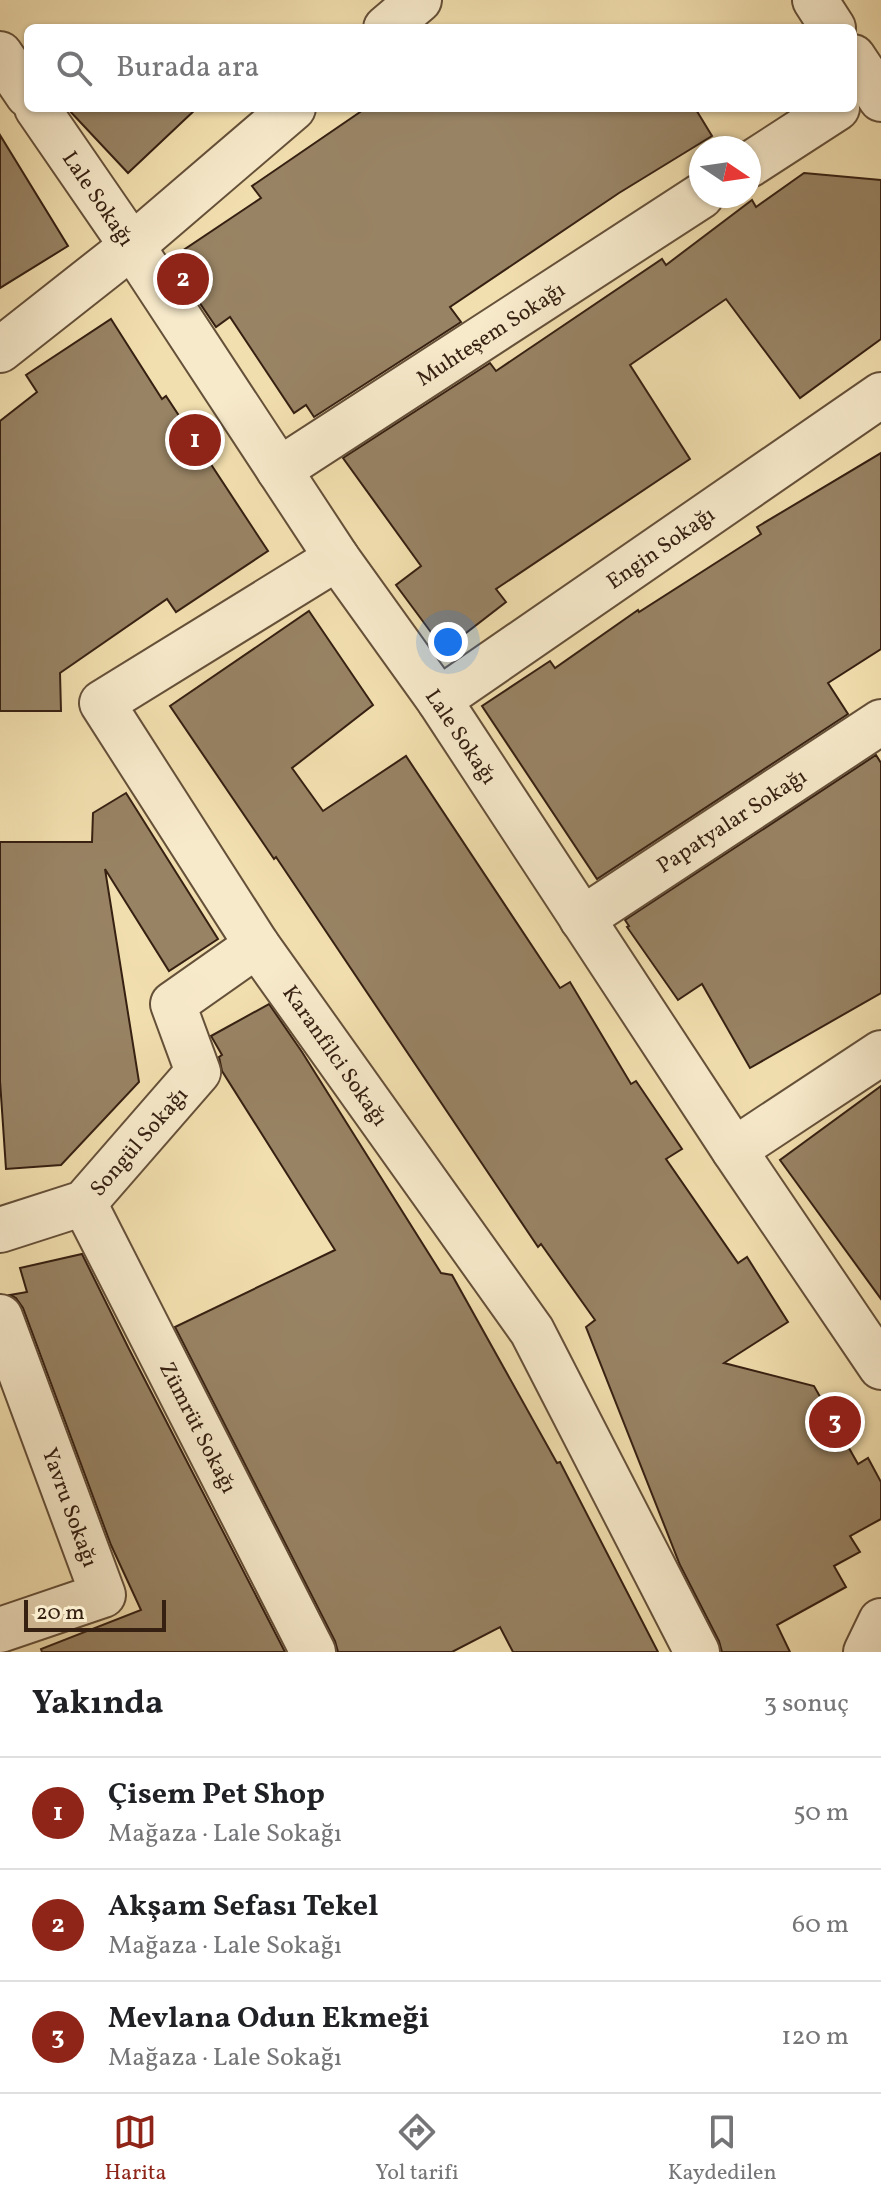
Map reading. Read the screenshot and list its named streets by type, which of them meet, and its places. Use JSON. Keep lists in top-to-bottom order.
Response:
{
  "streets": {
    "street": [
      "Lale Sokağı",
      "Muhteşem Sokağı",
      "Engin Sokağı",
      "Papatyalar Sokağı",
      "Karanfilci Sokağı",
      "Songül Sokağı",
      "Zümrüt Sokağı",
      "Yavru Sokağı"
    ]
  },
  "crossings": [
    ["Lale Sokağı", "Muhteşem Sokağı"],
    ["Lale Sokağı", "Engin Sokağı"],
    ["Lale Sokağı", "Papatyalar Sokağı"],
    ["Lale Sokağı", "Karanfilci Sokağı"],
    ["Karanfilci Sokağı", "Songül Sokağı"],
    ["Songül Sokağı", "Zümrüt Sokağı"]
  ],
  "scale_bar": "20 m",
  "north": "right",
  "page": {
    "search": "Burada ara",
    "pins": ["2", "1", "3"],
    "scale": "20 m",
    "heading": ["Yakında", "3 sonuç"],
    "list": [
      {
        "mark": "1",
        "name": "Çisem Pet Shop",
        "note": "Mağaza · Lale Sokağı",
        "value": "50 m"
      },
      {
        "mark": "2",
        "name": "Akşam Sefası Tekel",
        "note": "Mağaza · Lale Sokağı",
        "value": "60 m"
      },
      {
        "mark": "3",
        "name": "Mevlana Odun Ekmeği",
        "note": "Mağaza · Lale Sokağı",
        "value": "120 m"
      }
    ],
    "nav": ["Harita", "Yol tarifi", "Kaydedilen"]
  }
}
